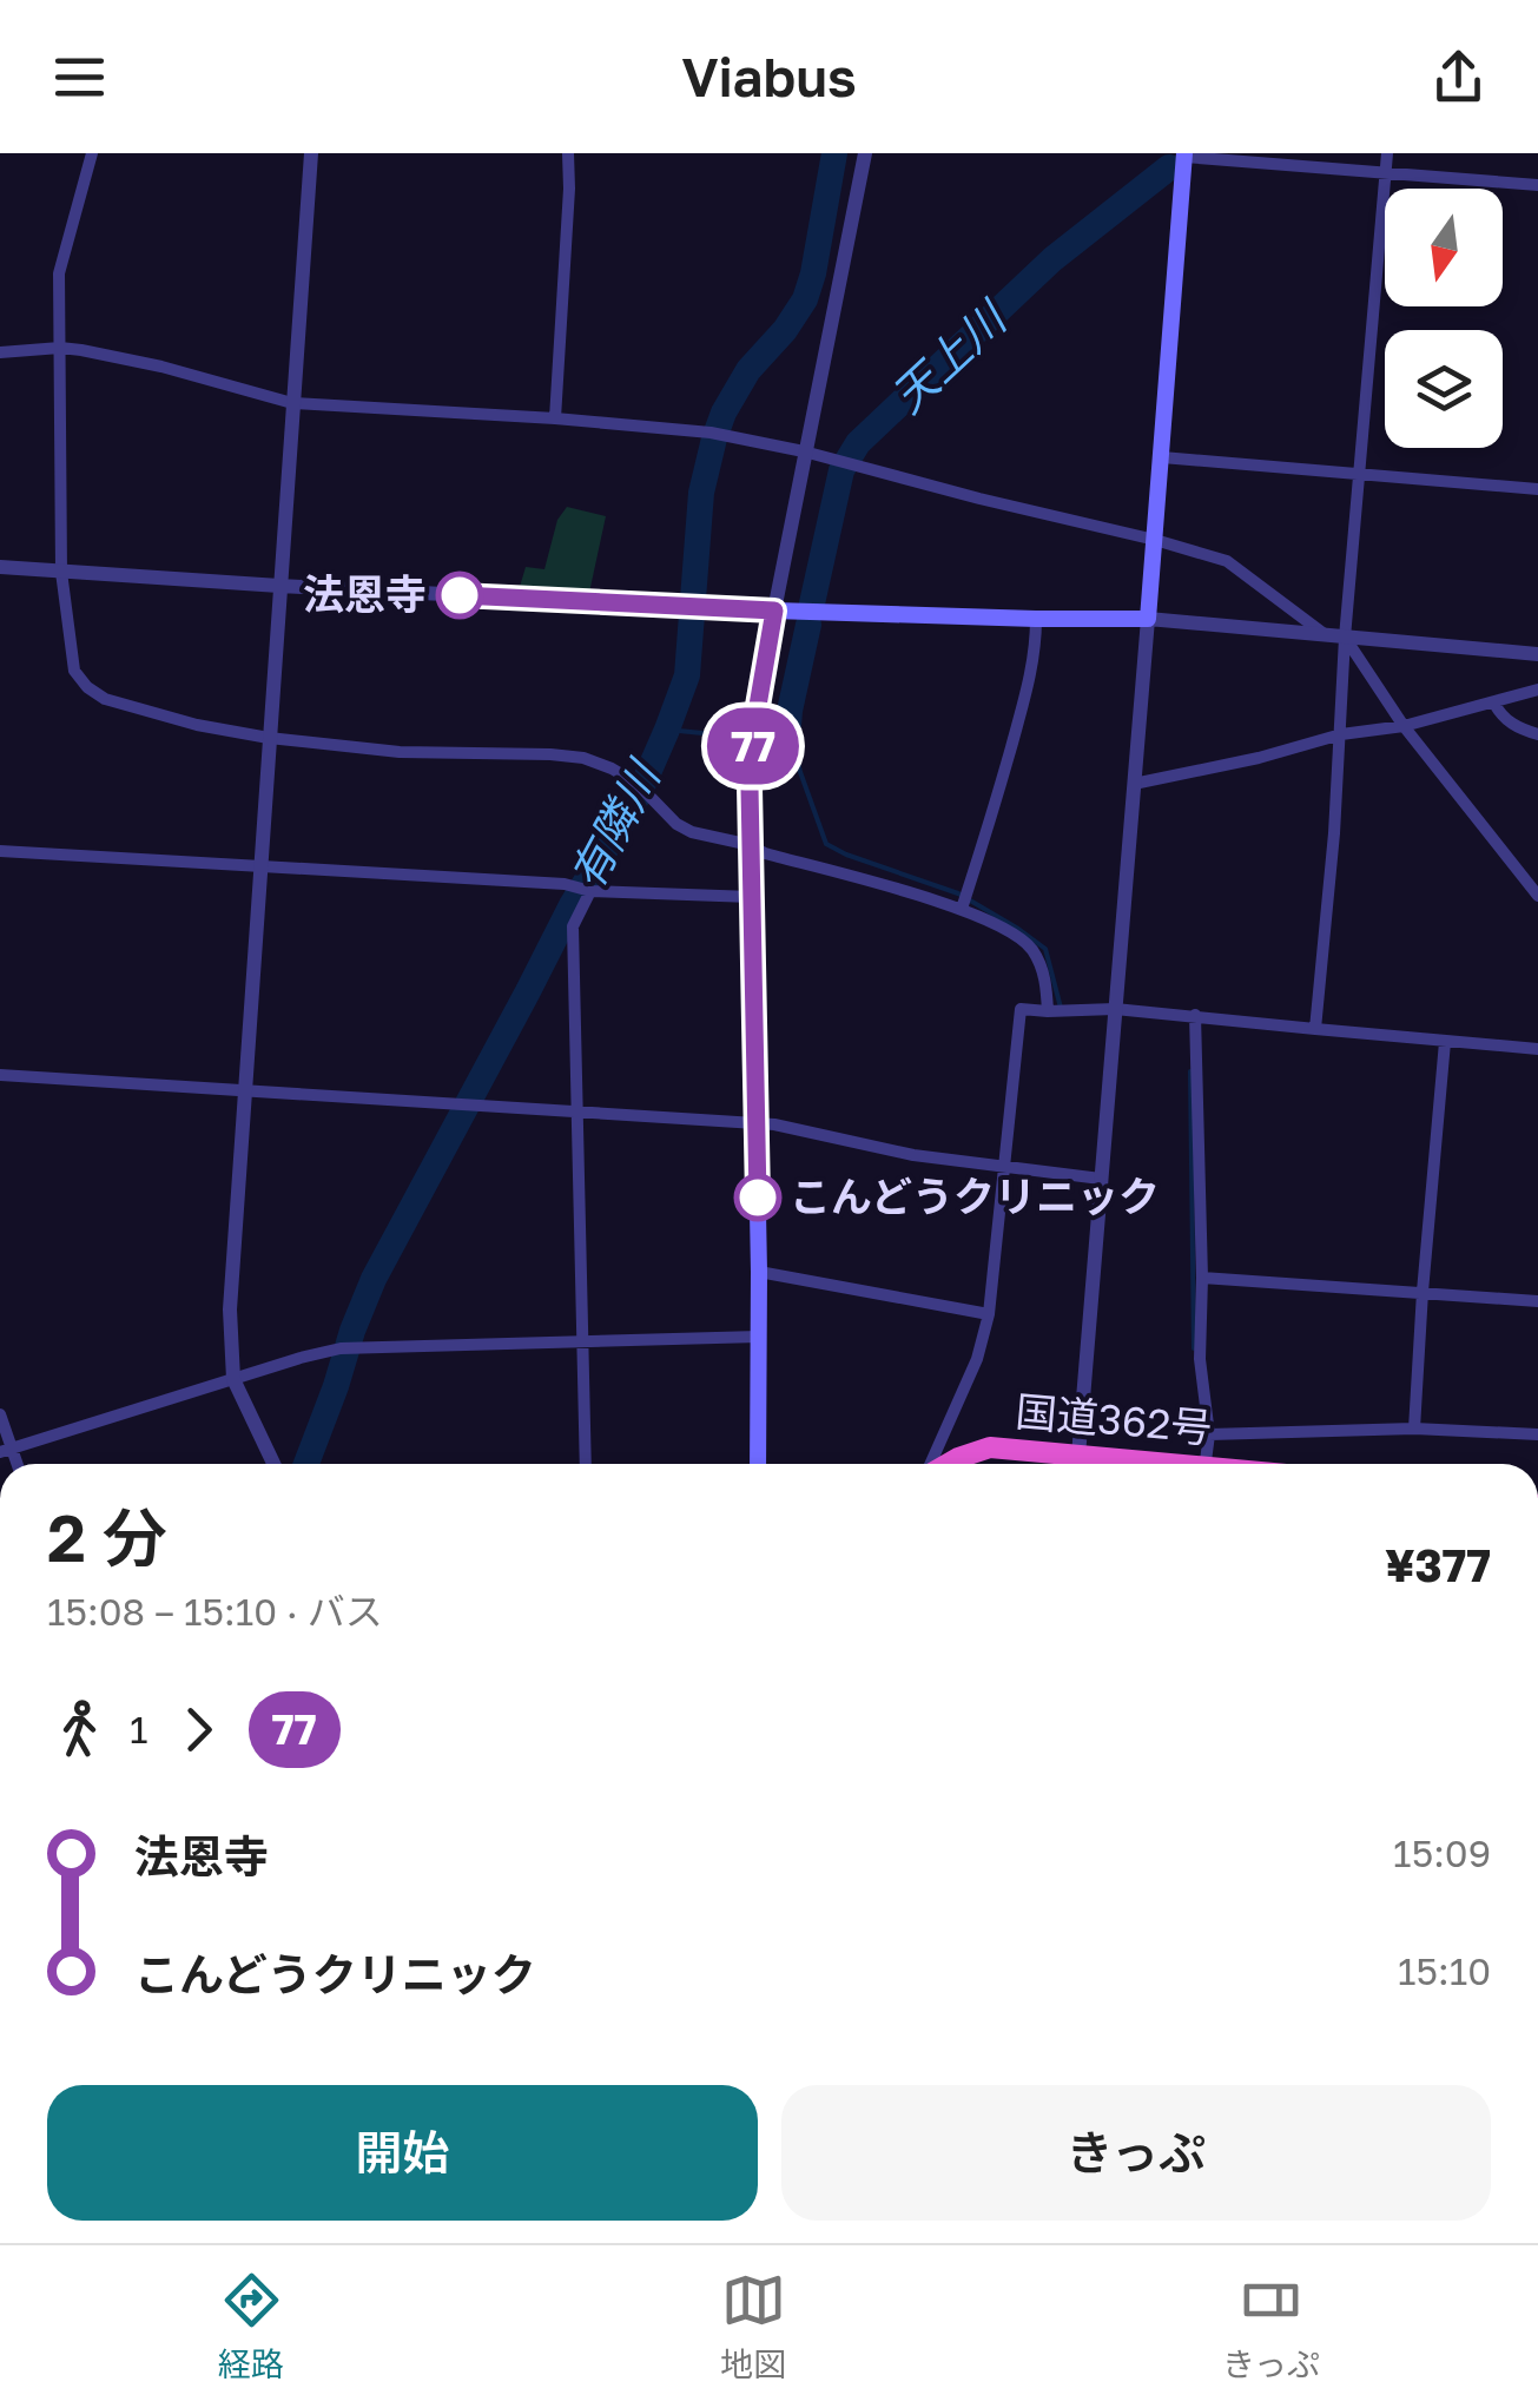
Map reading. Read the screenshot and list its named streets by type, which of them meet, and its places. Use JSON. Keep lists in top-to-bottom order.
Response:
{
  "streets": {
    "highway": ["国道362号"]
  },
  "water": ["天上川", "有隣川"],
  "places": ["法恩寺", "こんどうクリニック"],
  "lines": ["bus line 77"],
  "north": "bottom",
  "page": {
    "header": "Viabus",
    "on_map": "77",
    "heading": ["2 分", "15:08 – 15:10 · バス", "¥377"],
    "legs": ["1", "77"],
    "list": [
      {
        "name": "法恩寺",
        "value": "15:09"
      },
      {
        "name": "こんどうクリニック",
        "value": "15:10"
      }
    ],
    "buttons": ["開始", "きっぷ"],
    "tabs": ["経路", "地図", "きっぷ"]
  }
}
